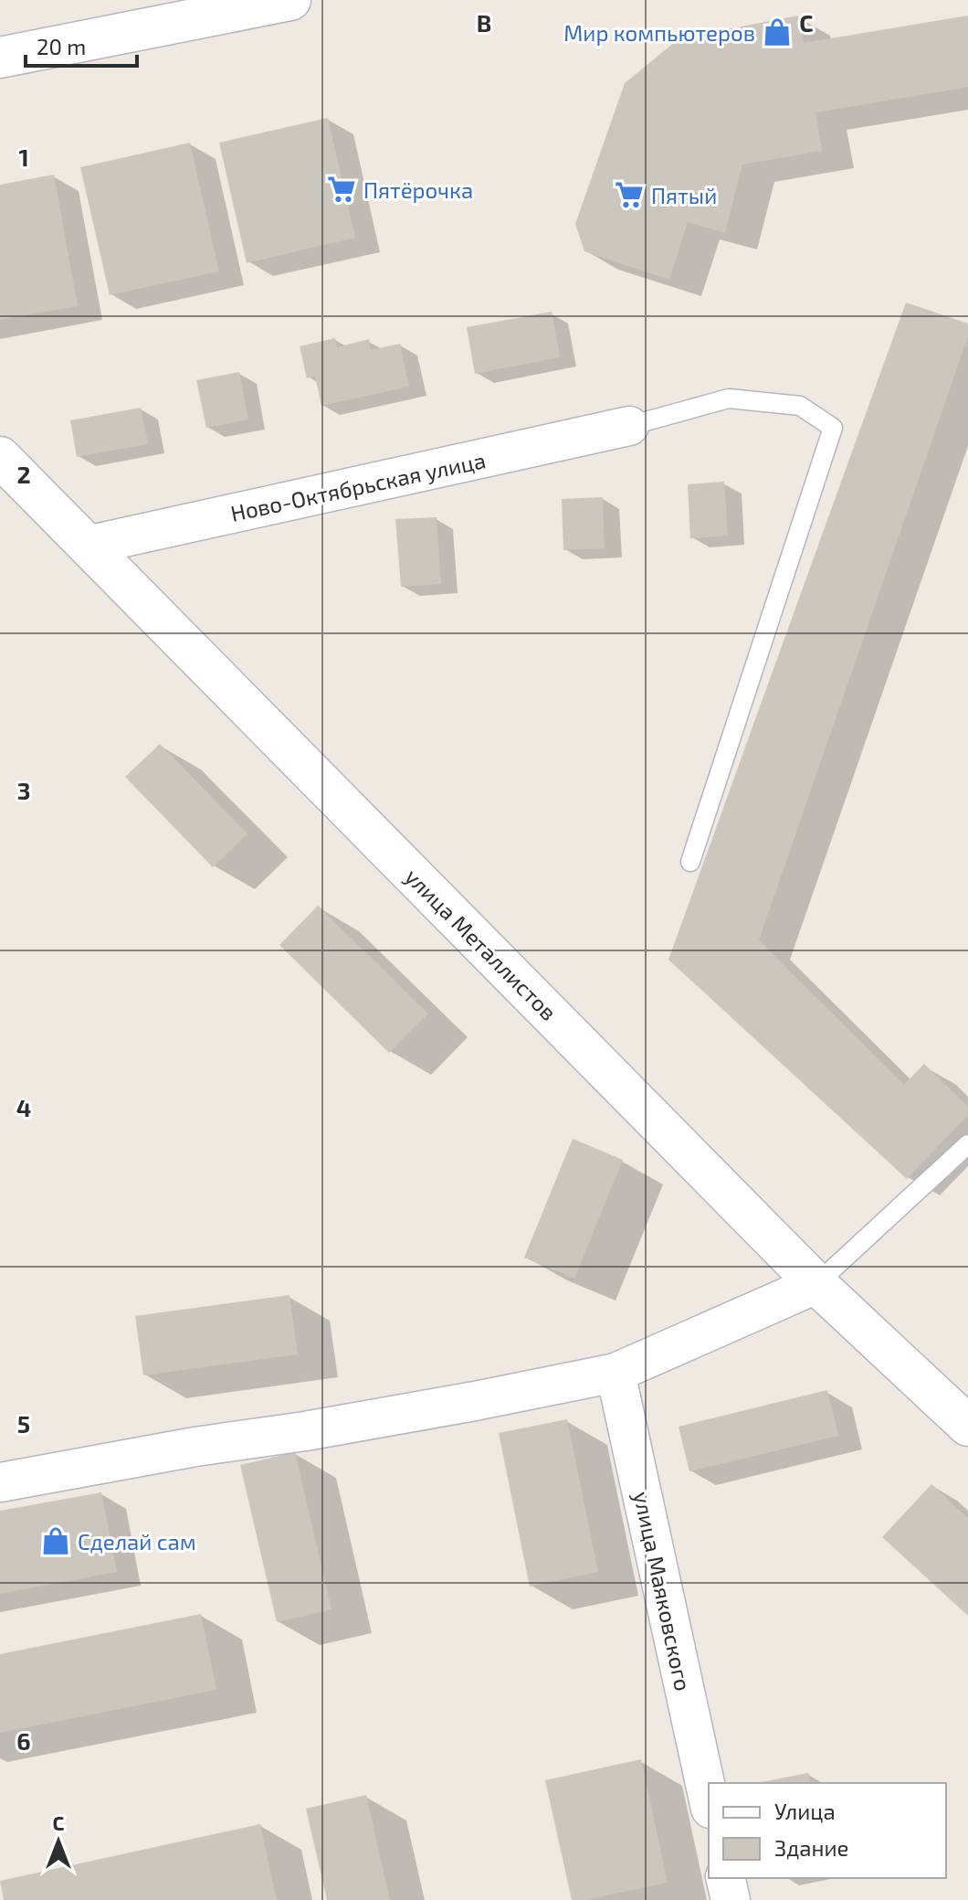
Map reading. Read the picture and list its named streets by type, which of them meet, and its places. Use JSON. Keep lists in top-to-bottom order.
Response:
{
  "streets": {
    "street": ["Ново-Октябрьская улица", "улица Металлистов", "улица Маяковского"]
  },
  "crossings": [
    ["Ново-Октябрьская улица", "улица Металлистов"]
  ],
  "places": {
    "shop": ["Мир компьютеров", "Сделай сам"],
    "supermarket": ["Пятёрочка", "Пятый"]
  },
  "legend": ["Улица", "Здание"],
  "scale_bar": "20 m",
  "north": "top",
  "grid": {
    "columns": ["B", "C"],
    "rows": [
      "1",
      "2",
      "3",
      "4",
      "5",
      "6"
    ]
  }
}
